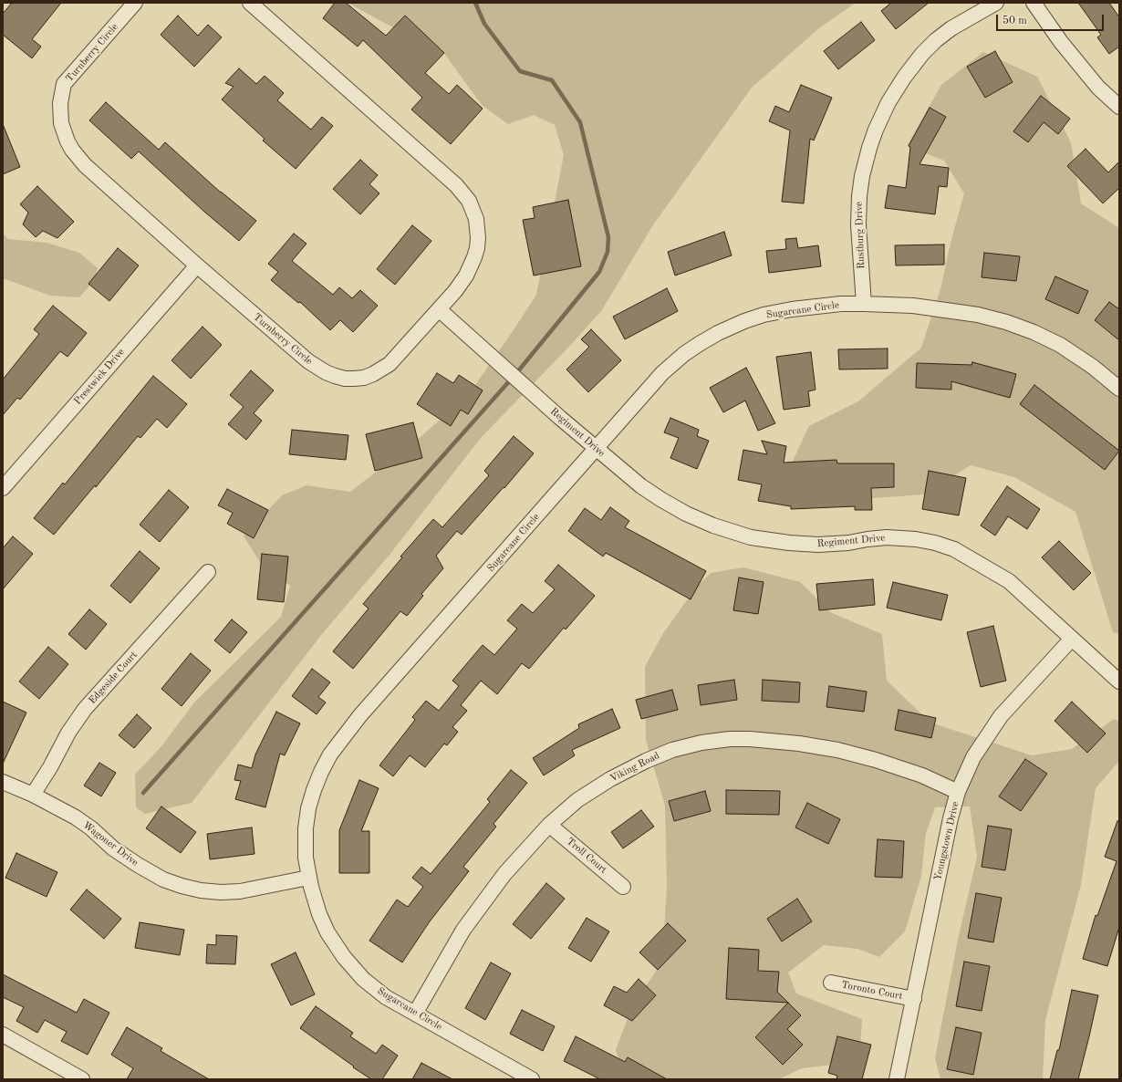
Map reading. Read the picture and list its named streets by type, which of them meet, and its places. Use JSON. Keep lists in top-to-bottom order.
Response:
{
  "streets": {
    "street": [
      "Turnberry Circle",
      "Rustburg Drive",
      "Sugarcane Circle",
      "Prestwick Drive",
      "Regiment Drive",
      "Edgeside Court",
      "Viking Road",
      "Youngstown Drive",
      "Wagoner Drive",
      "Troll Court",
      "Toronto Court"
    ]
  },
  "crossings": [
    ["Turnberry Circle", "Prestwick Drive"],
    ["Turnberry Circle", "Regiment Drive"],
    ["Rustburg Drive", "Sugarcane Circle"],
    ["Sugarcane Circle", "Regiment Drive"],
    ["Sugarcane Circle", "Viking Road"],
    ["Sugarcane Circle", "Wagoner Drive"],
    ["Regiment Drive", "Youngstown Drive"],
    ["Edgeside Court", "Wagoner Drive"],
    ["Viking Road", "Youngstown Drive"],
    ["Viking Road", "Troll Court"],
    ["Youngstown Drive", "Toronto Court"]
  ],
  "scale_bar": "50 m"
}
